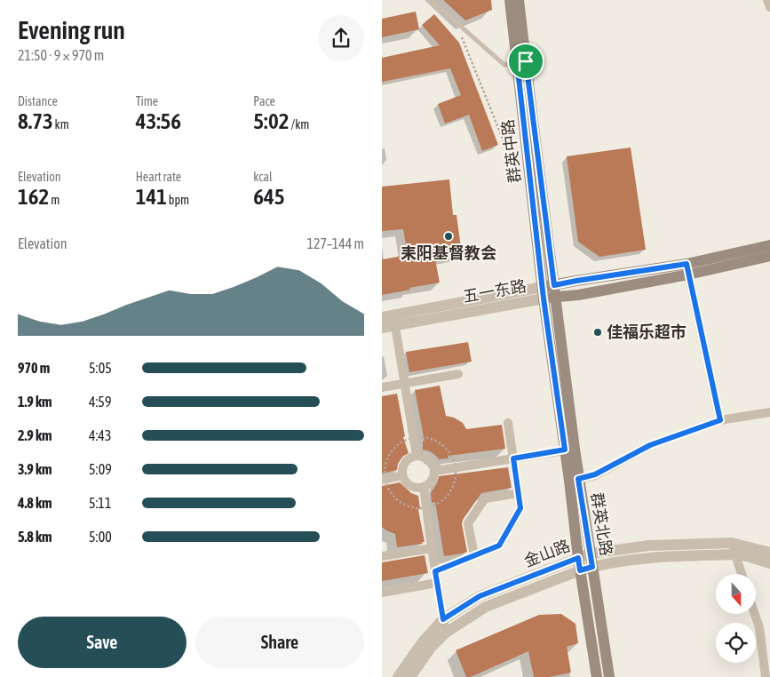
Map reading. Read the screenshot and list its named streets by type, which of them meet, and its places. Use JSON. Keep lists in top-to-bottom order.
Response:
{
  "streets": {
    "main road": ["群英中路", "五一东路", "群英北路"],
    "street": ["金山路"]
  },
  "crossings": [
    ["群英中路", "五一东路"],
    ["群英中路", "群英北路"],
    ["五一东路", "群英北路"],
    ["群英北路", "金山路"]
  ],
  "places": ["耒阳基督教会", "佳福乐超市"],
  "north": "bottom",
  "page": {
    "heading": ["Evening run", "21:50 · 9 × 970 m"],
    "stats": [
      ["Distance", "8.73 km"],
      ["Time", "43:56"],
      ["Pace", "5:02 /km"],
      ["Elevation", "162 m"],
      ["Heart rate", "141 bpm"],
      ["kcal", "645"]
    ],
    "chart": ["Elevation", "127–144 m"],
    "list": [
      {
        "name": "970 m",
        "note": "5:05"
      },
      {
        "name": "1.9 km",
        "note": "4:59"
      },
      {
        "name": "2.9 km",
        "note": "4:43"
      },
      {
        "name": "3.9 km",
        "note": "5:09"
      },
      {
        "name": "4.8 km",
        "note": "5:11"
      },
      {
        "name": "5.8 km",
        "note": "5:00"
      }
    ],
    "buttons": ["Save", "Share"]
  }
}
